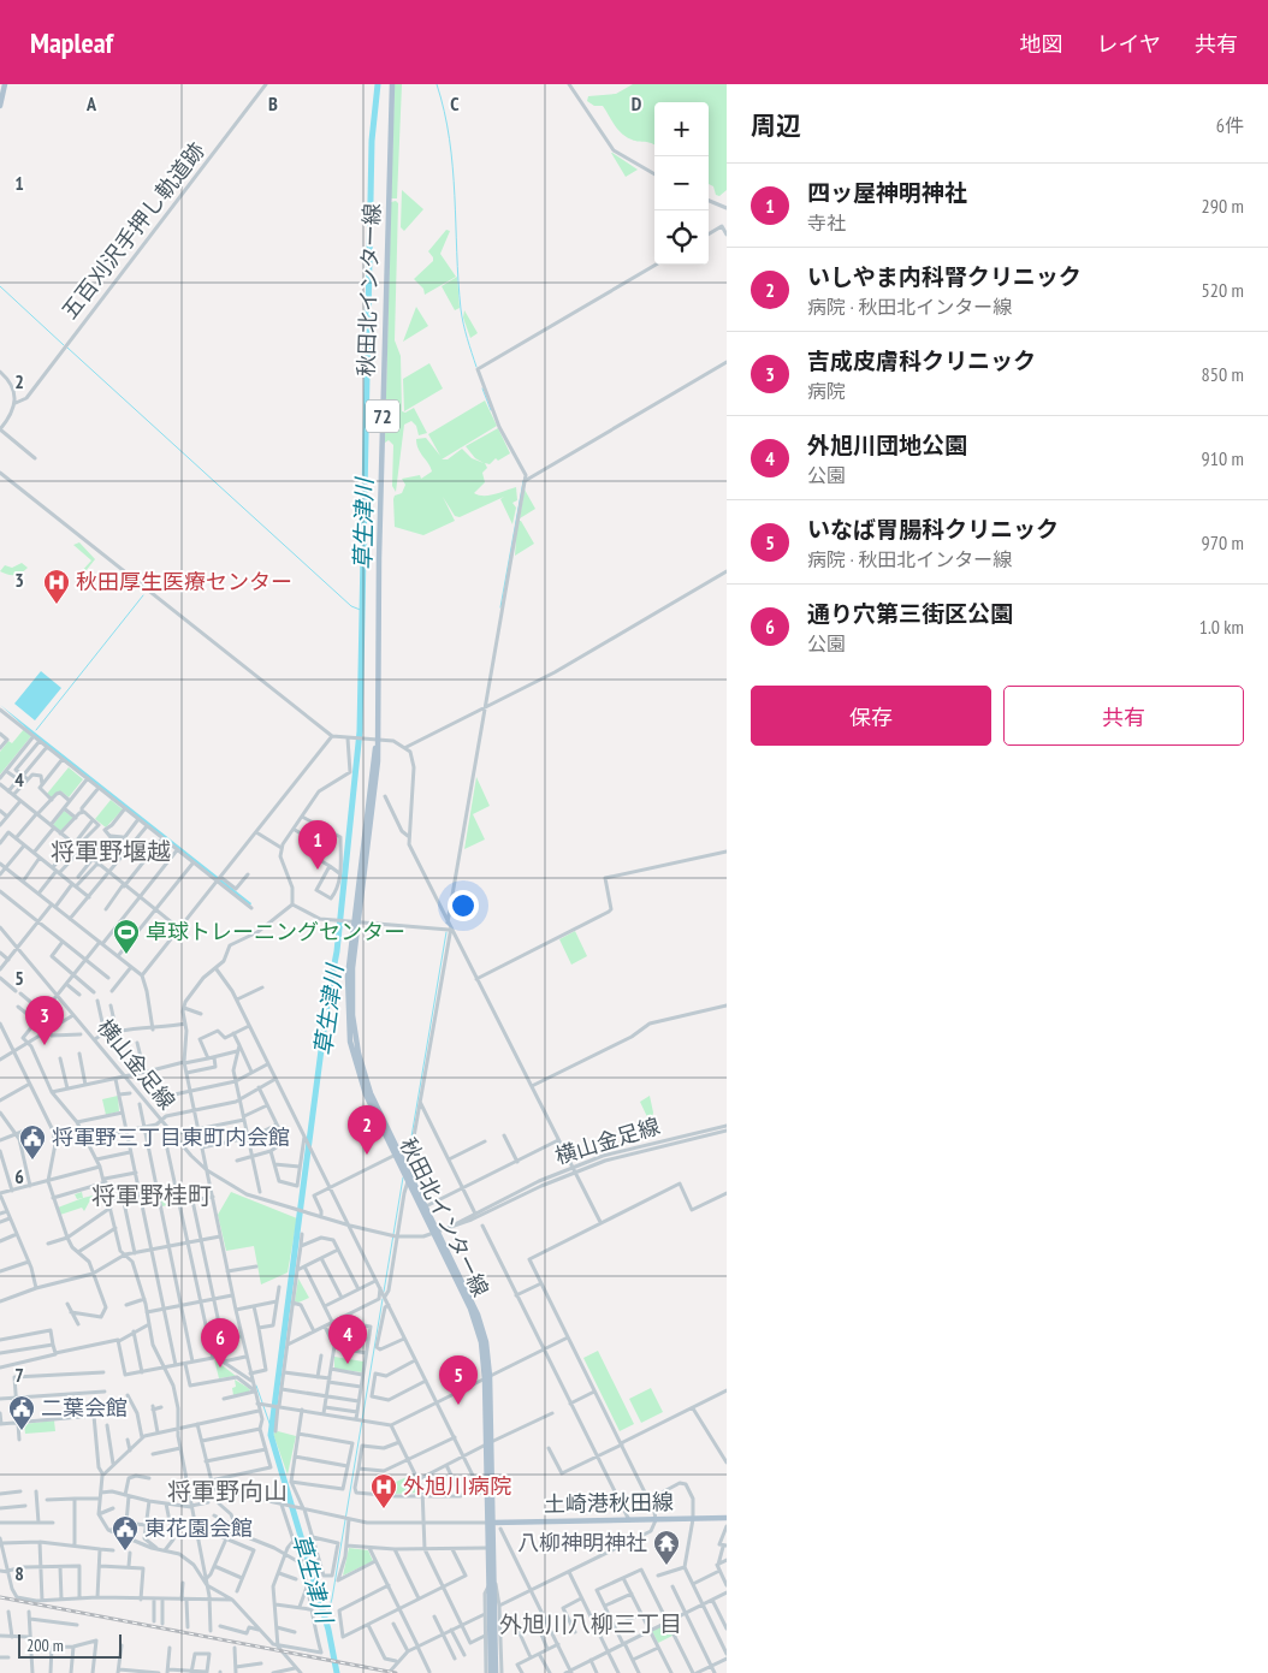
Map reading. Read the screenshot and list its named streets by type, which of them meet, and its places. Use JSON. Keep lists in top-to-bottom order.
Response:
{
  "streets": {
    "main road": ["秋田北インター線", "72", "土崎港秋田線"],
    "street": ["五百刈沢手押し軌道跡", "横山金足線"]
  },
  "crossings": [
    ["秋田北インター線", "横山金足線"],
    ["秋田北インター線", "土崎港秋田線"]
  ],
  "districts": [
    "将軍野堰越",
    "将軍野桂町",
    "将軍野向山",
    "外旭川八柳三丁目"
  ],
  "water": ["草生津川"],
  "places": {
    "hospital": ["秋田厚生医療センター", "外旭川病院"],
    "sports": ["卓球トレーニングセンター"],
    "public building": ["将軍野三丁目東町内会館", "二葉会館", "東花園会館"],
    "temple": ["八柳神明神社"]
  },
  "scale_bar": "200 m",
  "page": {
    "header": "Mapleaf",
    "nav": ["地図", "レイヤ", "共有"],
    "heading": ["周辺", "6件"],
    "map_buttons": ["+", "−"],
    "list": [
      {
        "mark": "1",
        "name": "四ッ屋神明神社",
        "note": "寺社",
        "value": "290 m"
      },
      {
        "mark": "2",
        "name": "いしやま内科腎クリニック",
        "note": "病院 · 秋田北インター線",
        "value": "520 m"
      },
      {
        "mark": "3",
        "name": "吉成皮膚科クリニック",
        "note": "病院",
        "value": "850 m"
      },
      {
        "mark": "4",
        "name": "外旭川団地公園",
        "note": "公園",
        "value": "910 m"
      },
      {
        "mark": "5",
        "name": "いなば胃腸科クリニック",
        "note": "病院 · 秋田北インター線",
        "value": "970 m"
      },
      {
        "mark": "6",
        "name": "通り穴第三街区公園",
        "note": "公園",
        "value": "1.0 km"
      }
    ],
    "buttons": ["保存", "共有"],
    "pins": [
      "1",
      "3",
      "2",
      "4",
      "6",
      "5"
    ],
    "scale": "200 m"
  },
  "grid": {
    "columns": [
      "A",
      "B",
      "C",
      "D"
    ],
    "rows": [
      "1",
      "2",
      "3",
      "4",
      "5",
      "6",
      "7",
      "8"
    ]
  }
}
